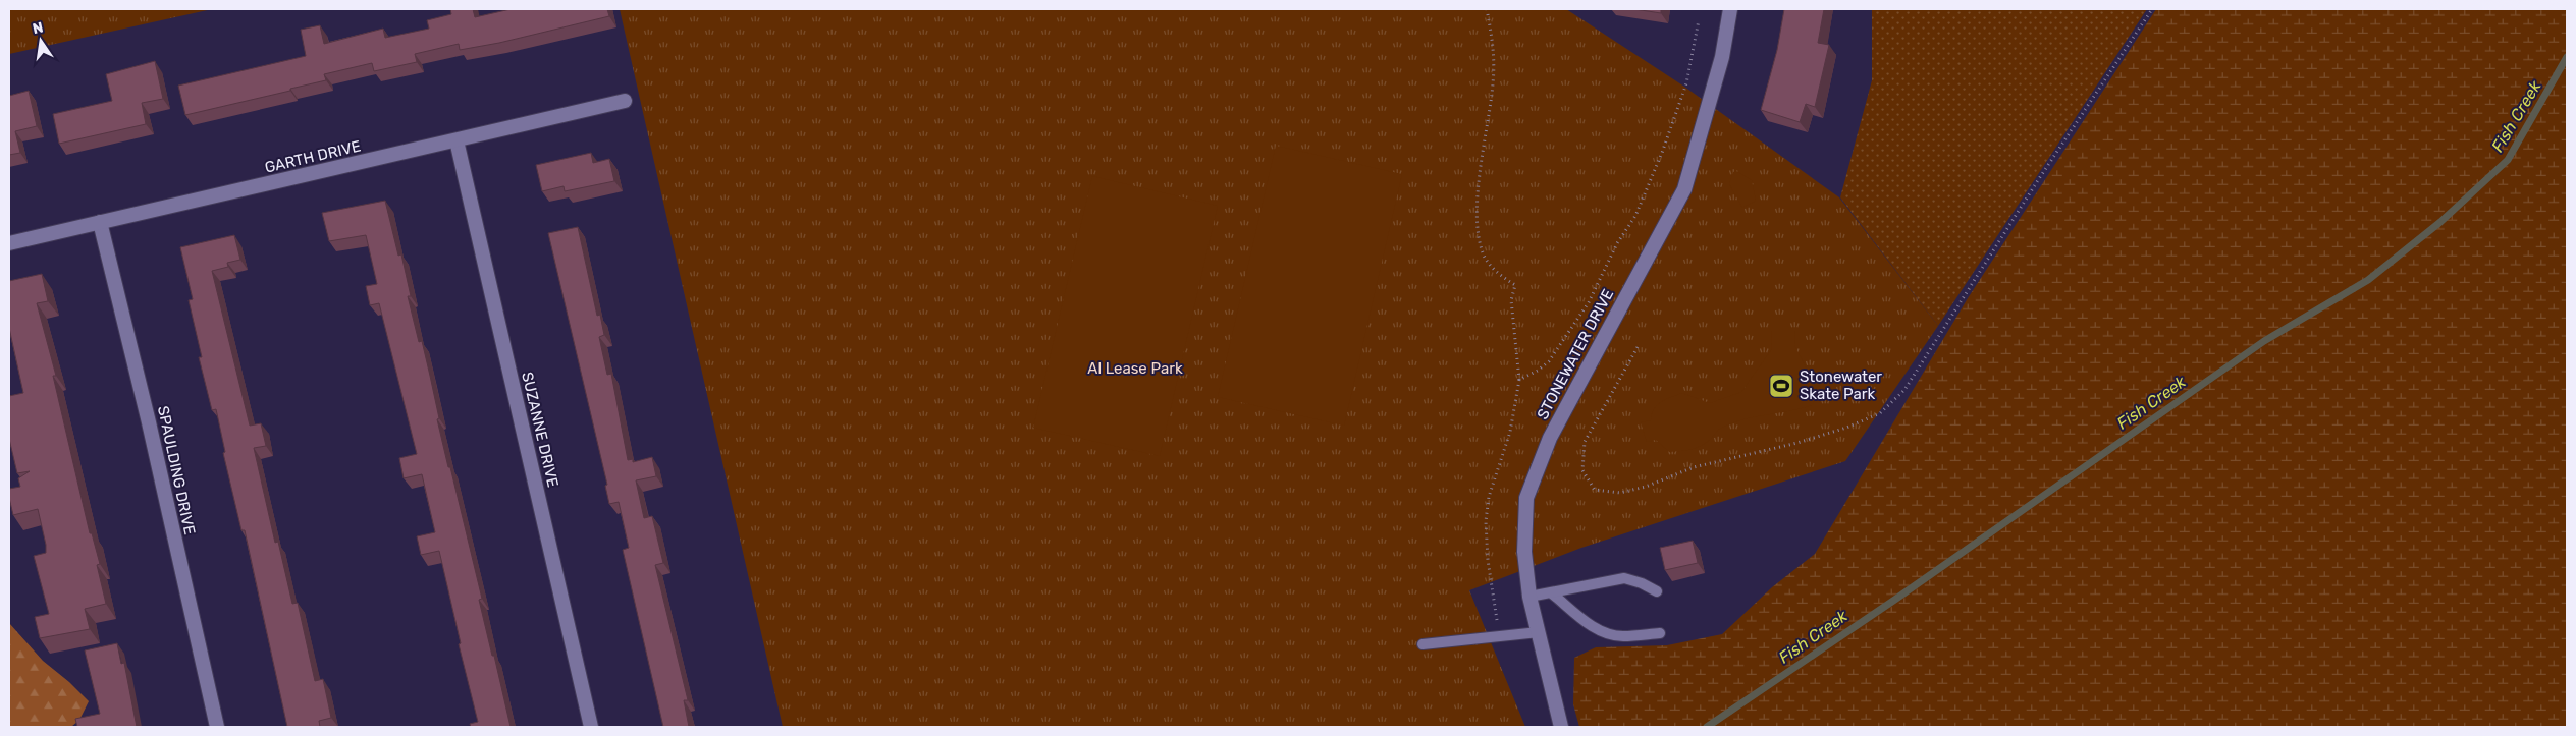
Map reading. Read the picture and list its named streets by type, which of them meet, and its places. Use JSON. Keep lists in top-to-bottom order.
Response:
{
  "streets": {
    "street": [
      "GARTH DRIVE",
      "STONEWATER DRIVE",
      "SUZANNE DRIVE",
      "SPAULDING DRIVE"
    ]
  },
  "crossings": [
    ["GARTH DRIVE", "SUZANNE DRIVE"],
    ["GARTH DRIVE", "SPAULDING DRIVE"]
  ],
  "water": ["Fish Creek"],
  "parks": ["Al Lease Park"],
  "places": {
    "sports": ["Stonewater Skate Park"]
  },
  "north": "top"
}
